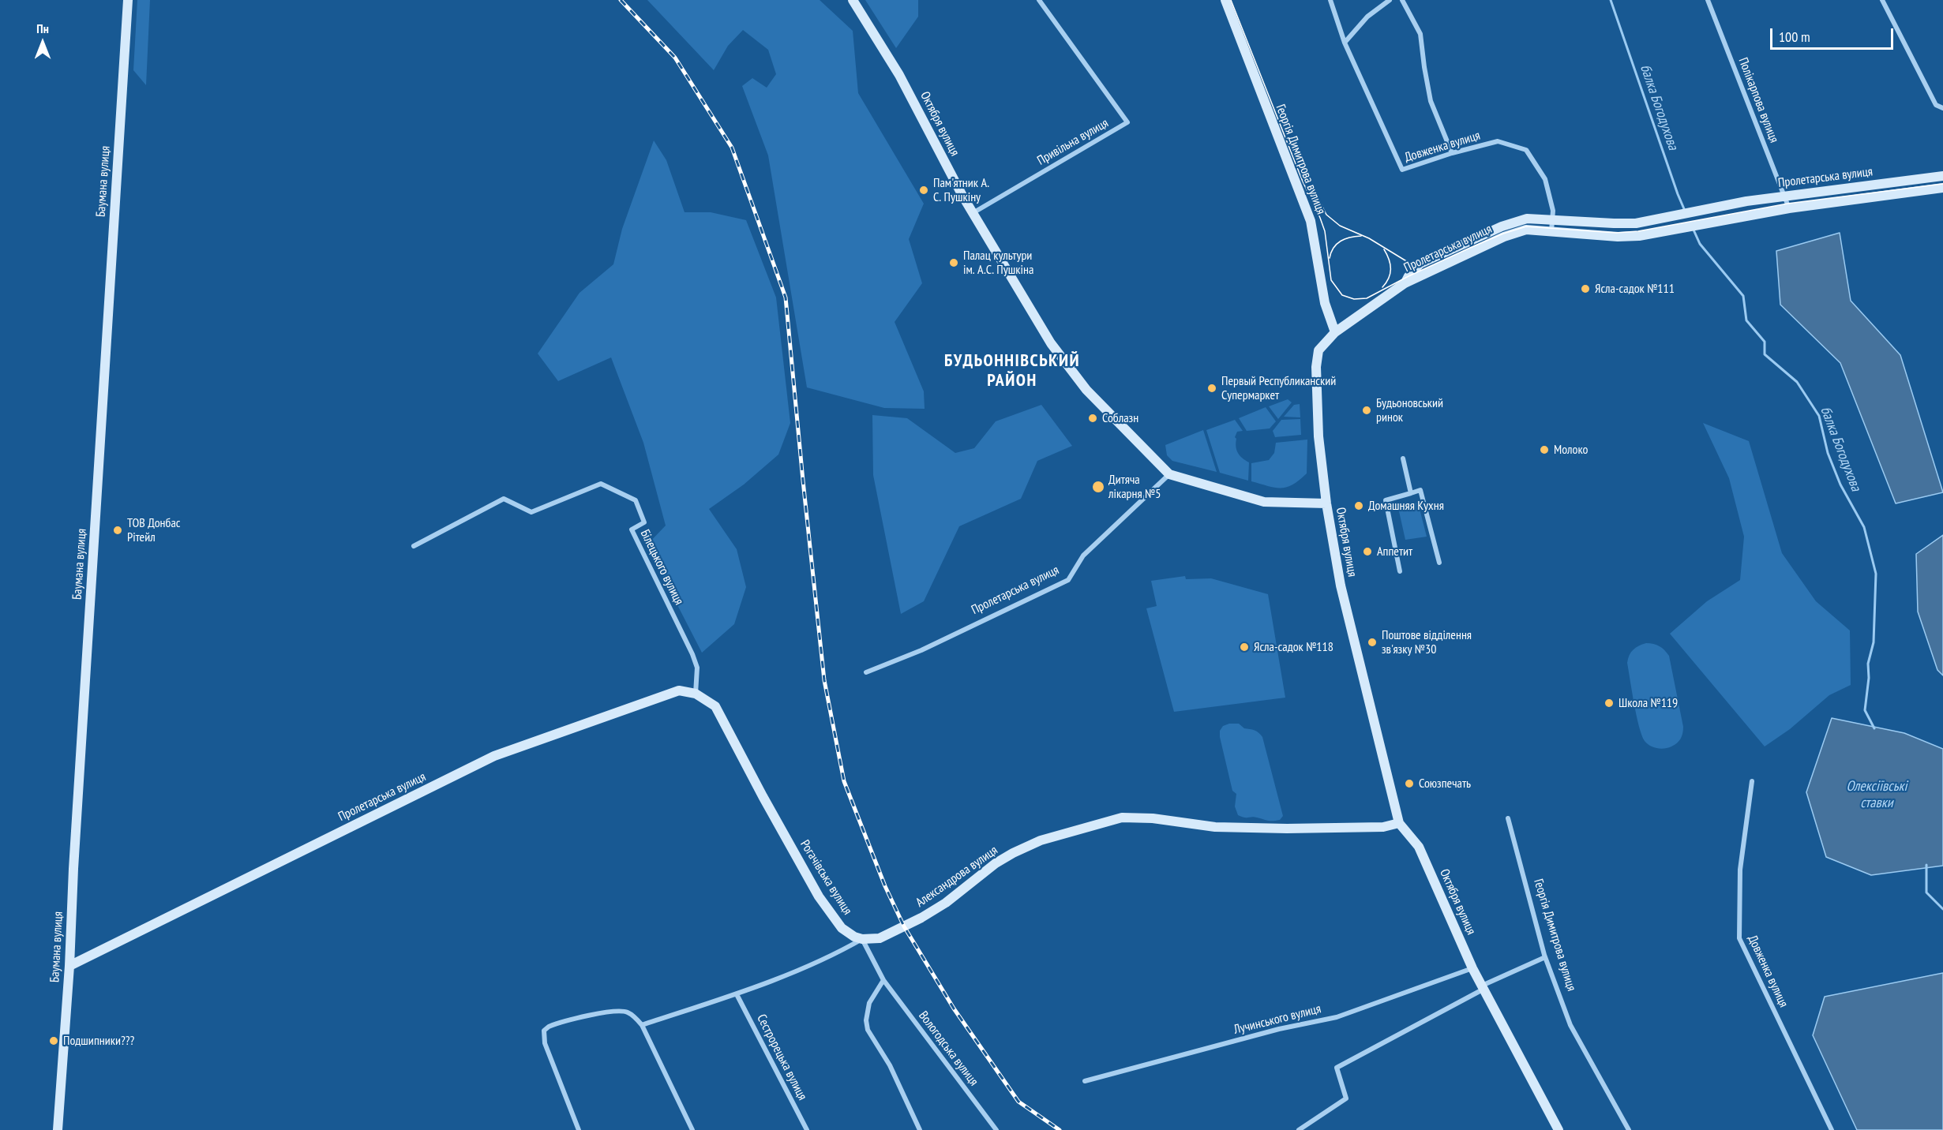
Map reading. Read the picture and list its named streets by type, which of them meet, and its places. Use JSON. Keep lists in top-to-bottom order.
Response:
{
  "streets": {
    "main road": [
      "Октября вулиця",
      "Георгія Димитрова вулиця",
      "Пролетарська вулиця",
      "Баумана вулиця",
      "Александрова вулиця",
      "Рогачівська вулиця"
    ],
    "street": [
      "Полікарпова вулиця",
      "Привільна вулиця",
      "Довженка вулиця",
      "Білецького вулиця",
      "Лучинського вулиця",
      "Вологодська вулиця",
      "Сестрорецька вулиця"
    ]
  },
  "crossings": [
    ["Полікарпова вулиця", "Пролетарська вулиця"],
    ["Октября вулиця", "Привільна вулиця"],
    ["Октября вулиця", "Пролетарська вулиця"],
    ["Октября вулиця", "Александрова вулиця"],
    ["Октября вулиця", "Лучинського вулиця"],
    ["Довженка вулиця", "Пролетарська вулиця"],
    ["Пролетарська вулиця", "Баумана вулиця"],
    ["Пролетарська вулиця", "Білецького вулиця"],
    ["Пролетарська вулиця", "Рогачівська вулиця"],
    ["Білецького вулиця", "Рогачівська вулиця"],
    ["Александрова вулиця", "Рогачівська вулиця"],
    ["Александрова вулиця", "Сестрорецька вулиця"]
  ],
  "districts": ["БУДЬОННІВСЬКИЙ РАЙОН"],
  "water": ["балка Богодухова", "Олексіївські ставки"],
  "places": [
    "Пам'ятник А. С. Пушкіну",
    "Палац культури ім. А.С. Пушкіна",
    "Ясла-садок №111",
    "Первый Республиканский Супермаркет",
    "Будьоновський ринок",
    "Соблазн",
    "Молоко",
    "Дитяча лікарня №5",
    "Домашняя Кухня",
    "ТОВ Донбас Рітейл",
    "Аппетит",
    "Поштове відділення зв'язку №30",
    "Ясла-садок №118",
    "Школа №119",
    "Союзпечать",
    "Подшипники???"
  ],
  "scale_bar": "100 m",
  "north": "top"
}
